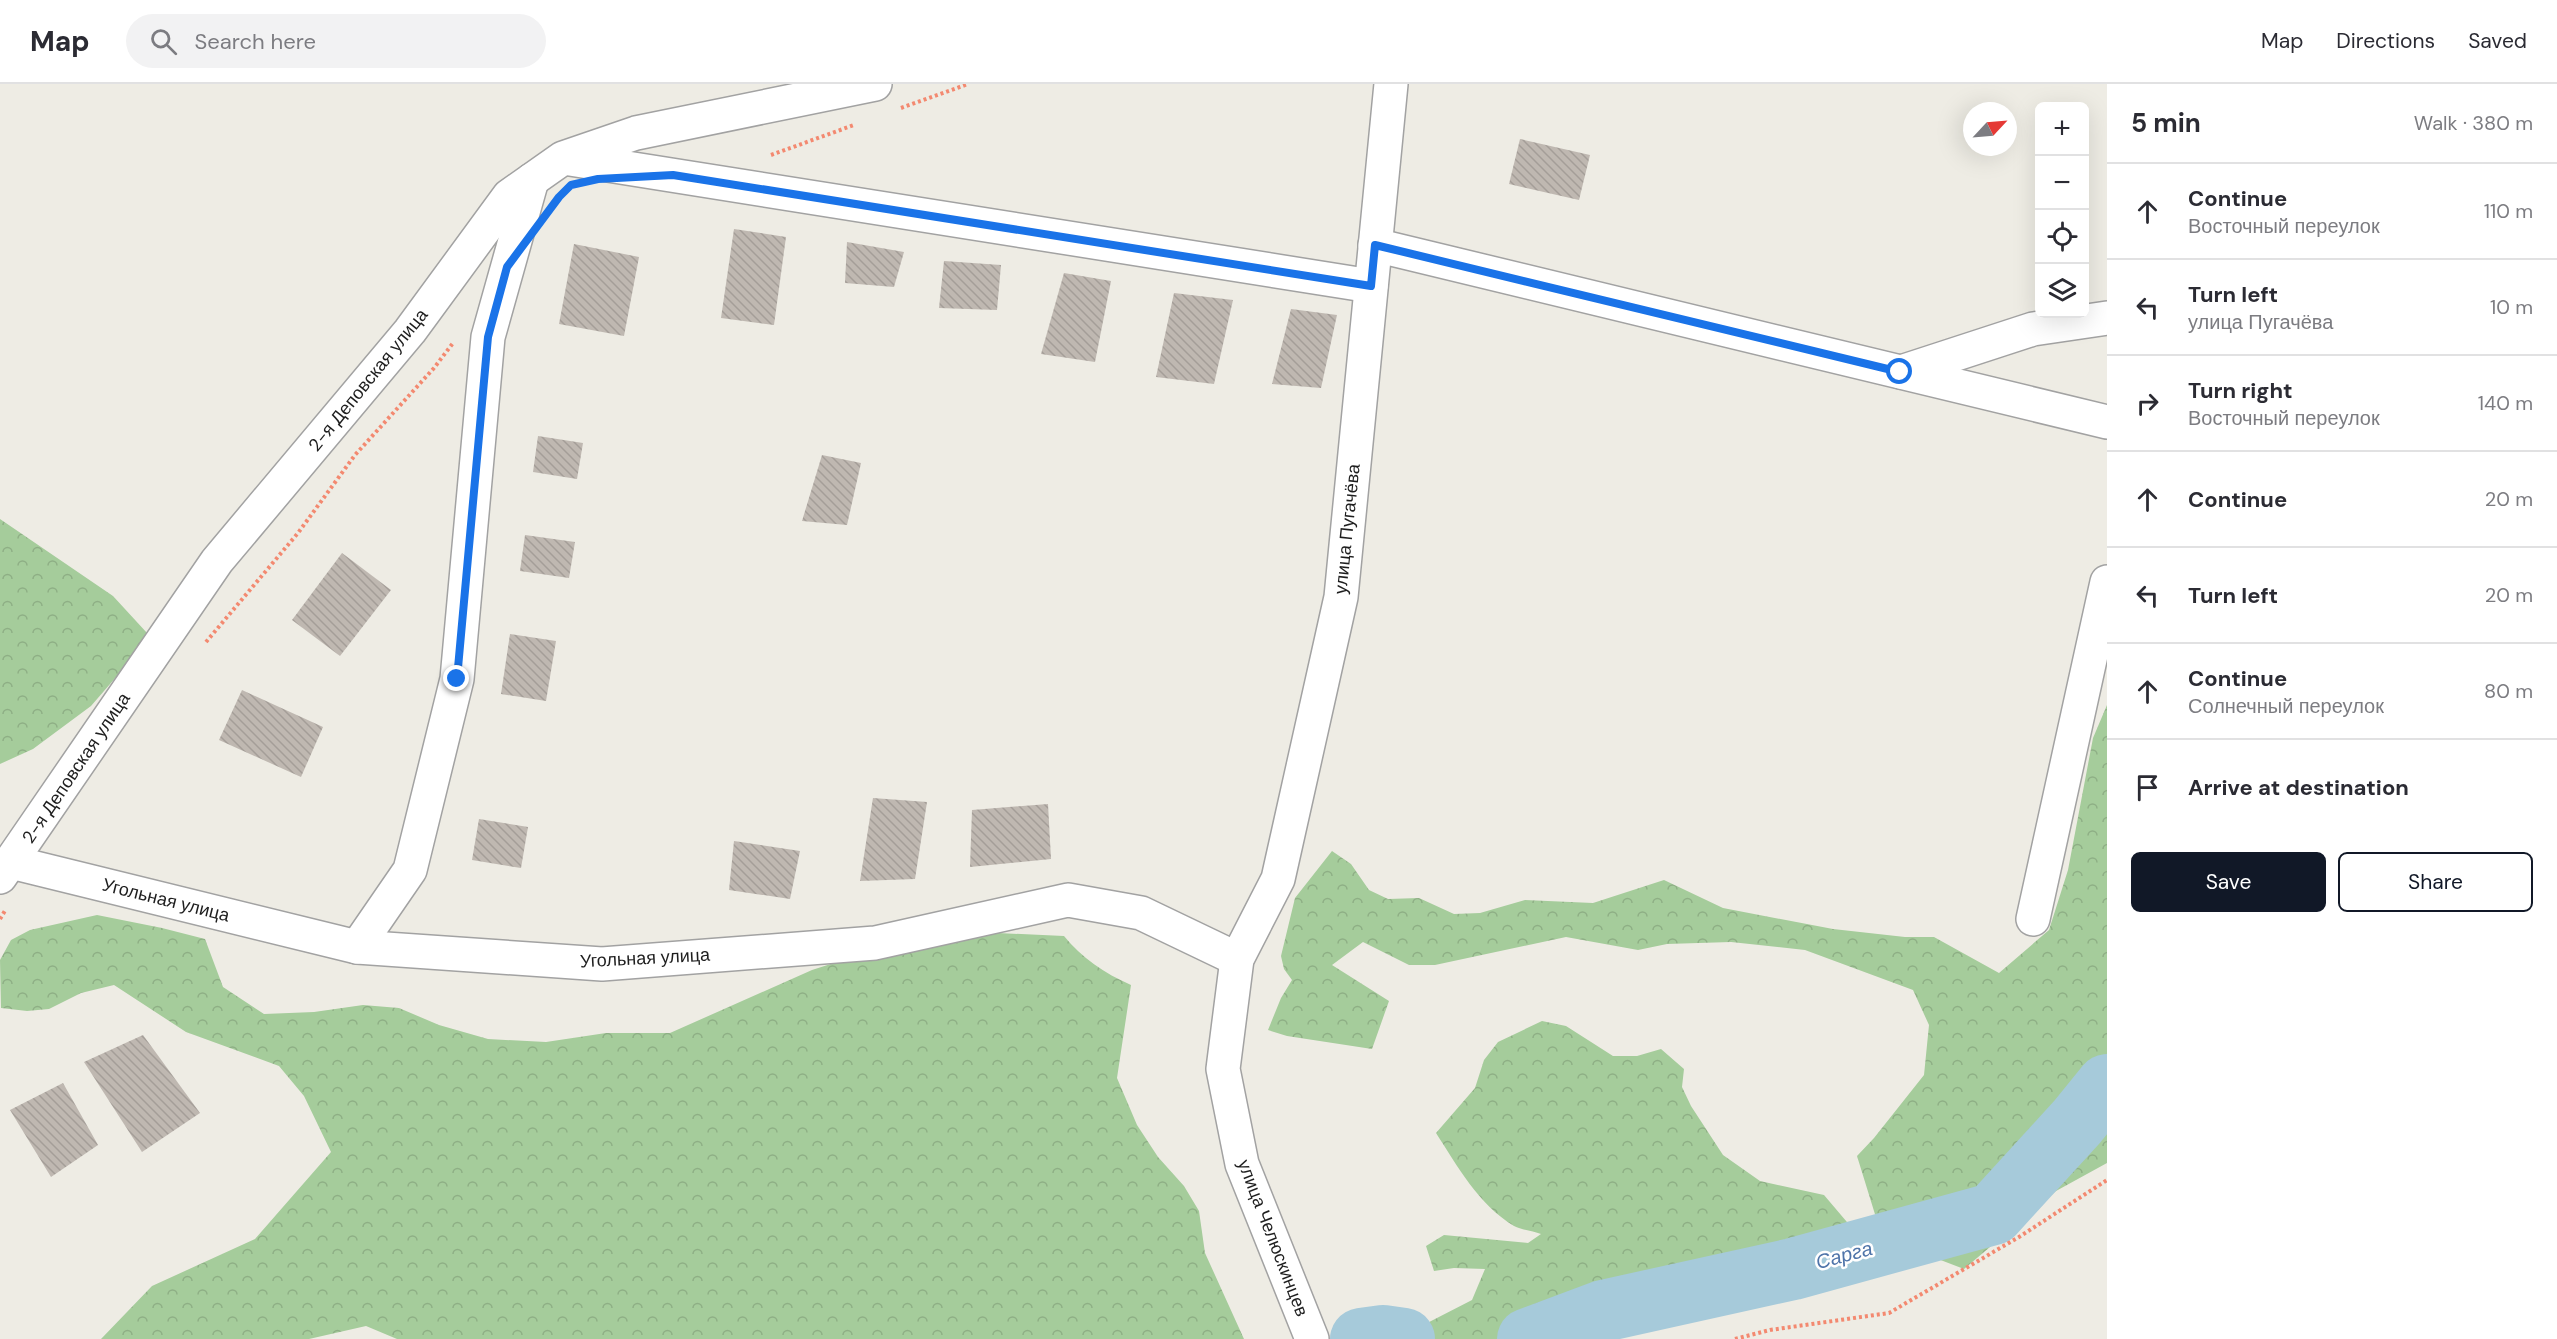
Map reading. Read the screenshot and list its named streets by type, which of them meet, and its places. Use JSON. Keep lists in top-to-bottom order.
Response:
{
  "streets": {
    "street": [
      "2-я Деповская улица",
      "улица Пугачёва",
      "Угольная улица",
      "улица Челюскинцев"
    ]
  },
  "crossings": [
    ["2-я Деповская улица", "Угольная улица"],
    ["улица Пугачёва", "Угольная улица"],
    ["улица Пугачёва", "улица Челюскинцев"],
    ["Угольная улица", "улица Челюскинцев"]
  ],
  "water": ["Сарга"],
  "north": "top right",
  "page": {
    "header": "Map",
    "search": "Search here",
    "nav": ["Map", "Directions", "Saved"],
    "heading": ["5 min", "Walk · 380 m"],
    "map_buttons": ["+", "−"],
    "list": [
      ["Continue", "Восточный переулок", "110 m"],
      ["Turn left", "улица Пугачёва", "10 m"],
      ["Turn right", "Восточный переулок", "140 m"],
      ["Continue", "20 m"],
      ["Turn left", "20 m"],
      ["Continue", "Солнечный переулок", "80 m"],
      "Arrive at destination"
    ],
    "buttons": ["Save", "Share"]
  }
}
